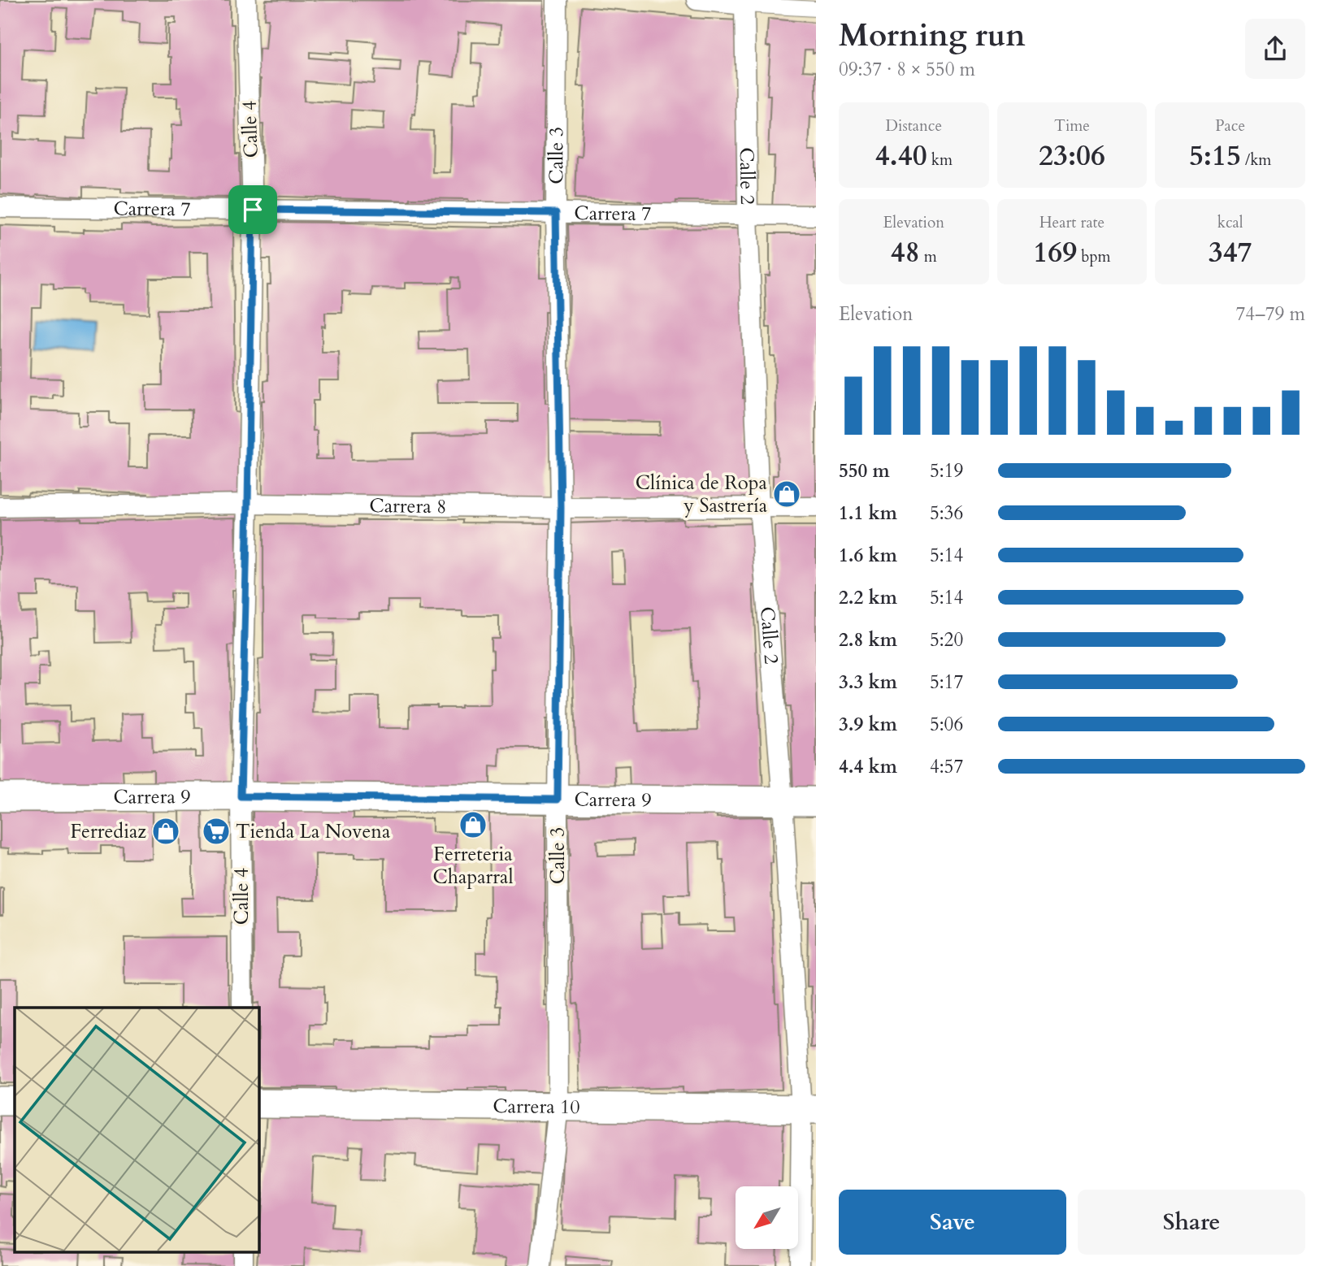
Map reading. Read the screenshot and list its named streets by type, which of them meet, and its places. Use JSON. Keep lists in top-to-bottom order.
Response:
{
  "streets": {
    "main road": ["Carrera 9", "Carrera 10"],
    "street": [
      "Calle 4",
      "Calle 3",
      "Calle 2",
      "Carrera 7",
      "Carrera 8"
    ]
  },
  "crossings": [
    ["Calle 4", "Carrera 7"],
    ["Calle 4", "Carrera 8"],
    ["Calle 4", "Carrera 9"],
    ["Calle 3", "Carrera 7"],
    ["Calle 3", "Carrera 8"],
    ["Calle 3", "Carrera 9"],
    ["Calle 3", "Carrera 10"],
    ["Calle 2", "Carrera 7"],
    ["Calle 2", "Carrera 8"],
    ["Calle 2", "Carrera 9"],
    ["Calle 2", "Carrera 10"]
  ],
  "places": {
    "shop": ["Clínica de Ropa y Sastrería", "Ferreteria Chaparral", "Ferrediaz"],
    "supermarket": ["Tienda La Novena"]
  },
  "north": "bottom left",
  "page": {
    "heading": ["Morning run", "09:37 · 8 × 550 m"],
    "stats": [
      ["Distance", "4.40 km"],
      ["Time", "23:06"],
      ["Pace", "5:15 /km"],
      ["Elevation", "48 m"],
      ["Heart rate", "169 bpm"],
      ["kcal", "347"]
    ],
    "chart": ["Elevation", "74–79 m"],
    "list": [
      {
        "name": "550 m",
        "note": "5:19"
      },
      {
        "name": "1.1 km",
        "note": "5:36"
      },
      {
        "name": "1.6 km",
        "note": "5:14"
      },
      {
        "name": "2.2 km",
        "note": "5:14"
      },
      {
        "name": "2.8 km",
        "note": "5:20"
      },
      {
        "name": "3.3 km",
        "note": "5:17"
      },
      {
        "name": "3.9 km",
        "note": "5:06"
      },
      {
        "name": "4.4 km",
        "note": "4:57"
      }
    ],
    "buttons": ["Save", "Share"]
  }
}
